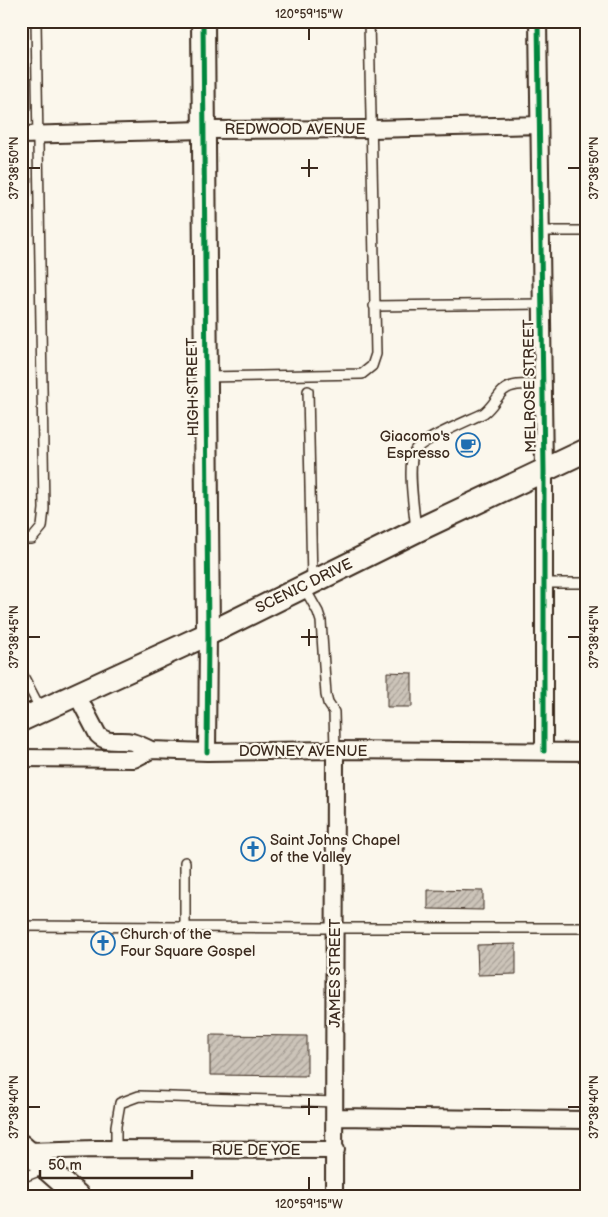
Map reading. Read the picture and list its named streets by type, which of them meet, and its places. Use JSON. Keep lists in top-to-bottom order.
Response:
{
  "streets": {
    "main road": ["HIGH STREET", "SCENIC DRIVE"],
    "street": [
      "REDWOOD AVENUE",
      "MELROSE STREET",
      "DOWNEY AVENUE",
      "JAMES STREET",
      "RUE DE YOE"
    ]
  },
  "crossings": [
    ["REDWOOD AVENUE", "MELROSE STREET"],
    ["REDWOOD AVENUE", "HIGH STREET"],
    ["MELROSE STREET", "SCENIC DRIVE"],
    ["MELROSE STREET", "DOWNEY AVENUE"],
    ["HIGH STREET", "SCENIC DRIVE"],
    ["HIGH STREET", "DOWNEY AVENUE"],
    ["DOWNEY AVENUE", "JAMES STREET"],
    ["JAMES STREET", "RUE DE YOE"]
  ],
  "places": {
    "cafe": ["Giacomo's Espresso"],
    "church": ["Saint Johns Chapel of the Valley", "Church of the Four Square Gospel"]
  },
  "scale_bar": "50 m",
  "coordinates": [
    "120°59'15\"W",
    "37°38'50\"N",
    "37°38'45\"N",
    "37°38'40\"N"
  ]
}
